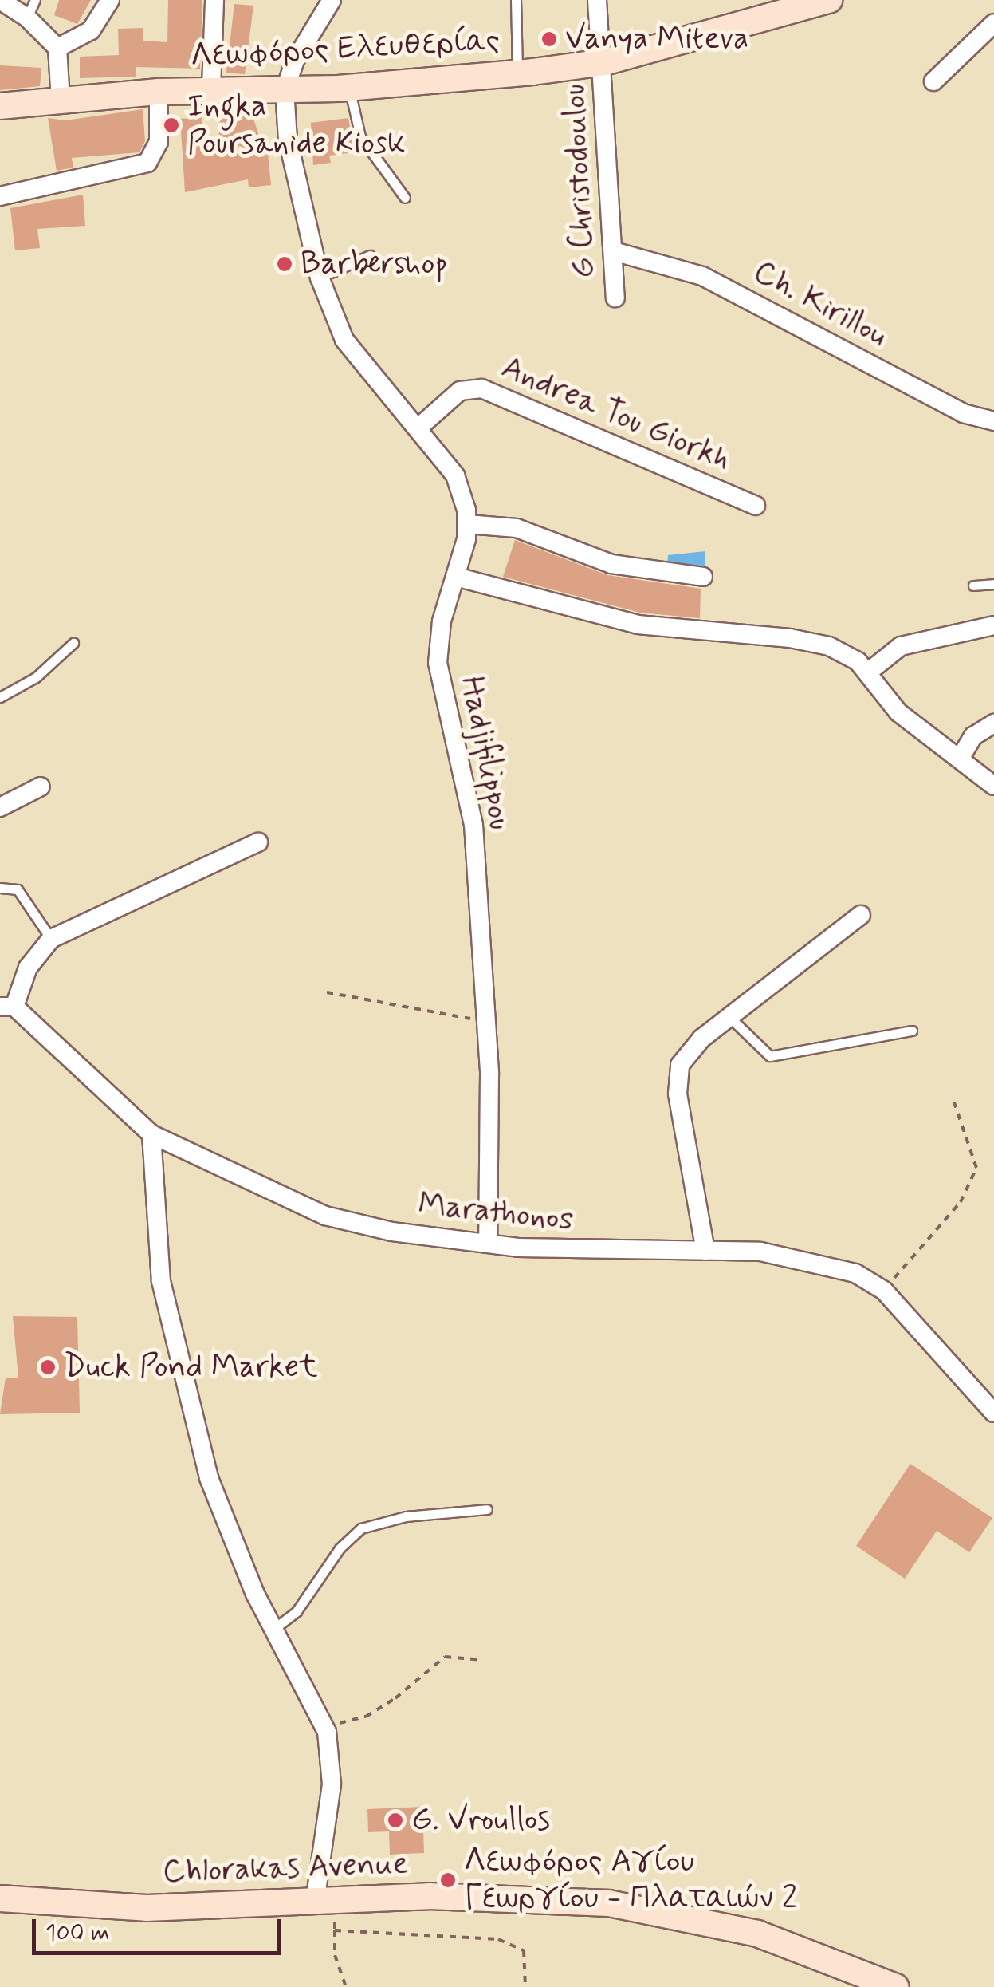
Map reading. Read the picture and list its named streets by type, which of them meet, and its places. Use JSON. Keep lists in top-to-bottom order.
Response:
{
  "streets": {
    "main road": ["Λεωφόρος Ελευθερίας", "Chlorakas Avenue"],
    "street": [
      "G Christodoulou",
      "Ch. Kirillou",
      "Andrea Tou Giorkh",
      "Hadjifilippou",
      "Marathonos"
    ]
  },
  "crossings": [
    ["Λεωφόρος Ελευθερίας", "G Christodoulou"],
    ["Λεωφόρος Ελευθερίας", "Hadjifilippou"],
    ["G Christodoulou", "Ch. Kirillou"],
    ["Andrea Tou Giorkh", "Hadjifilippou"],
    ["Hadjifilippou", "Marathonos"]
  ],
  "places": [
    "Vanya Miteva",
    "Ingka Poursanide Kiosk",
    "Barbershop",
    "Duck Pond Market",
    "G. Vroullos",
    "Λεωφόρος Αγίου Γεωργίου - Πλαταιών 2"
  ],
  "scale_bar": "100 m"
}
